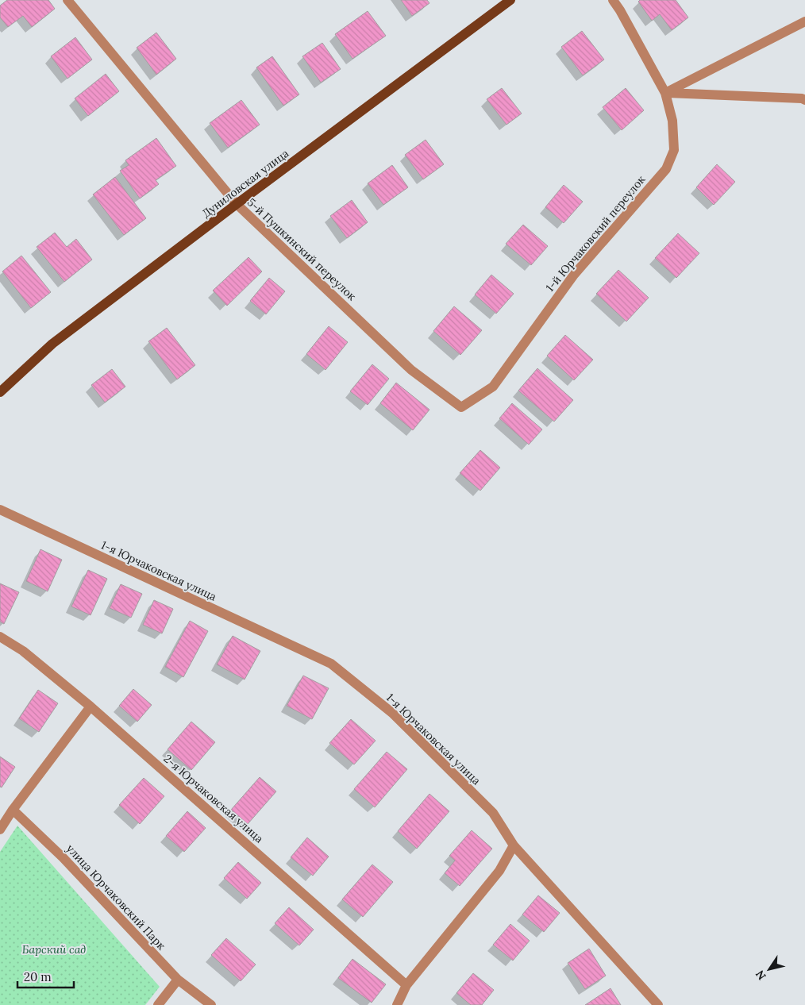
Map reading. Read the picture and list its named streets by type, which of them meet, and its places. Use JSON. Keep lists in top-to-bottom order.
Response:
{
  "streets": {
    "main road": ["Дуниловская улица"],
    "street": [
      "1-й Юрчаковский переулок",
      "5-й Пушкинский переулок",
      "1-я Юрчаковская улица",
      "2-я Юрчаковская улица",
      "улица Юрчаковский Парк"
    ]
  },
  "crossings": [
    ["Дуниловская улица", "5-й Пушкинский переулок"],
    ["1-й Юрчаковский переулок", "5-й Пушкинский переулок"]
  ],
  "parks": ["Барский сад"],
  "scale_bar": "20 m",
  "north": "bottom left"
}
